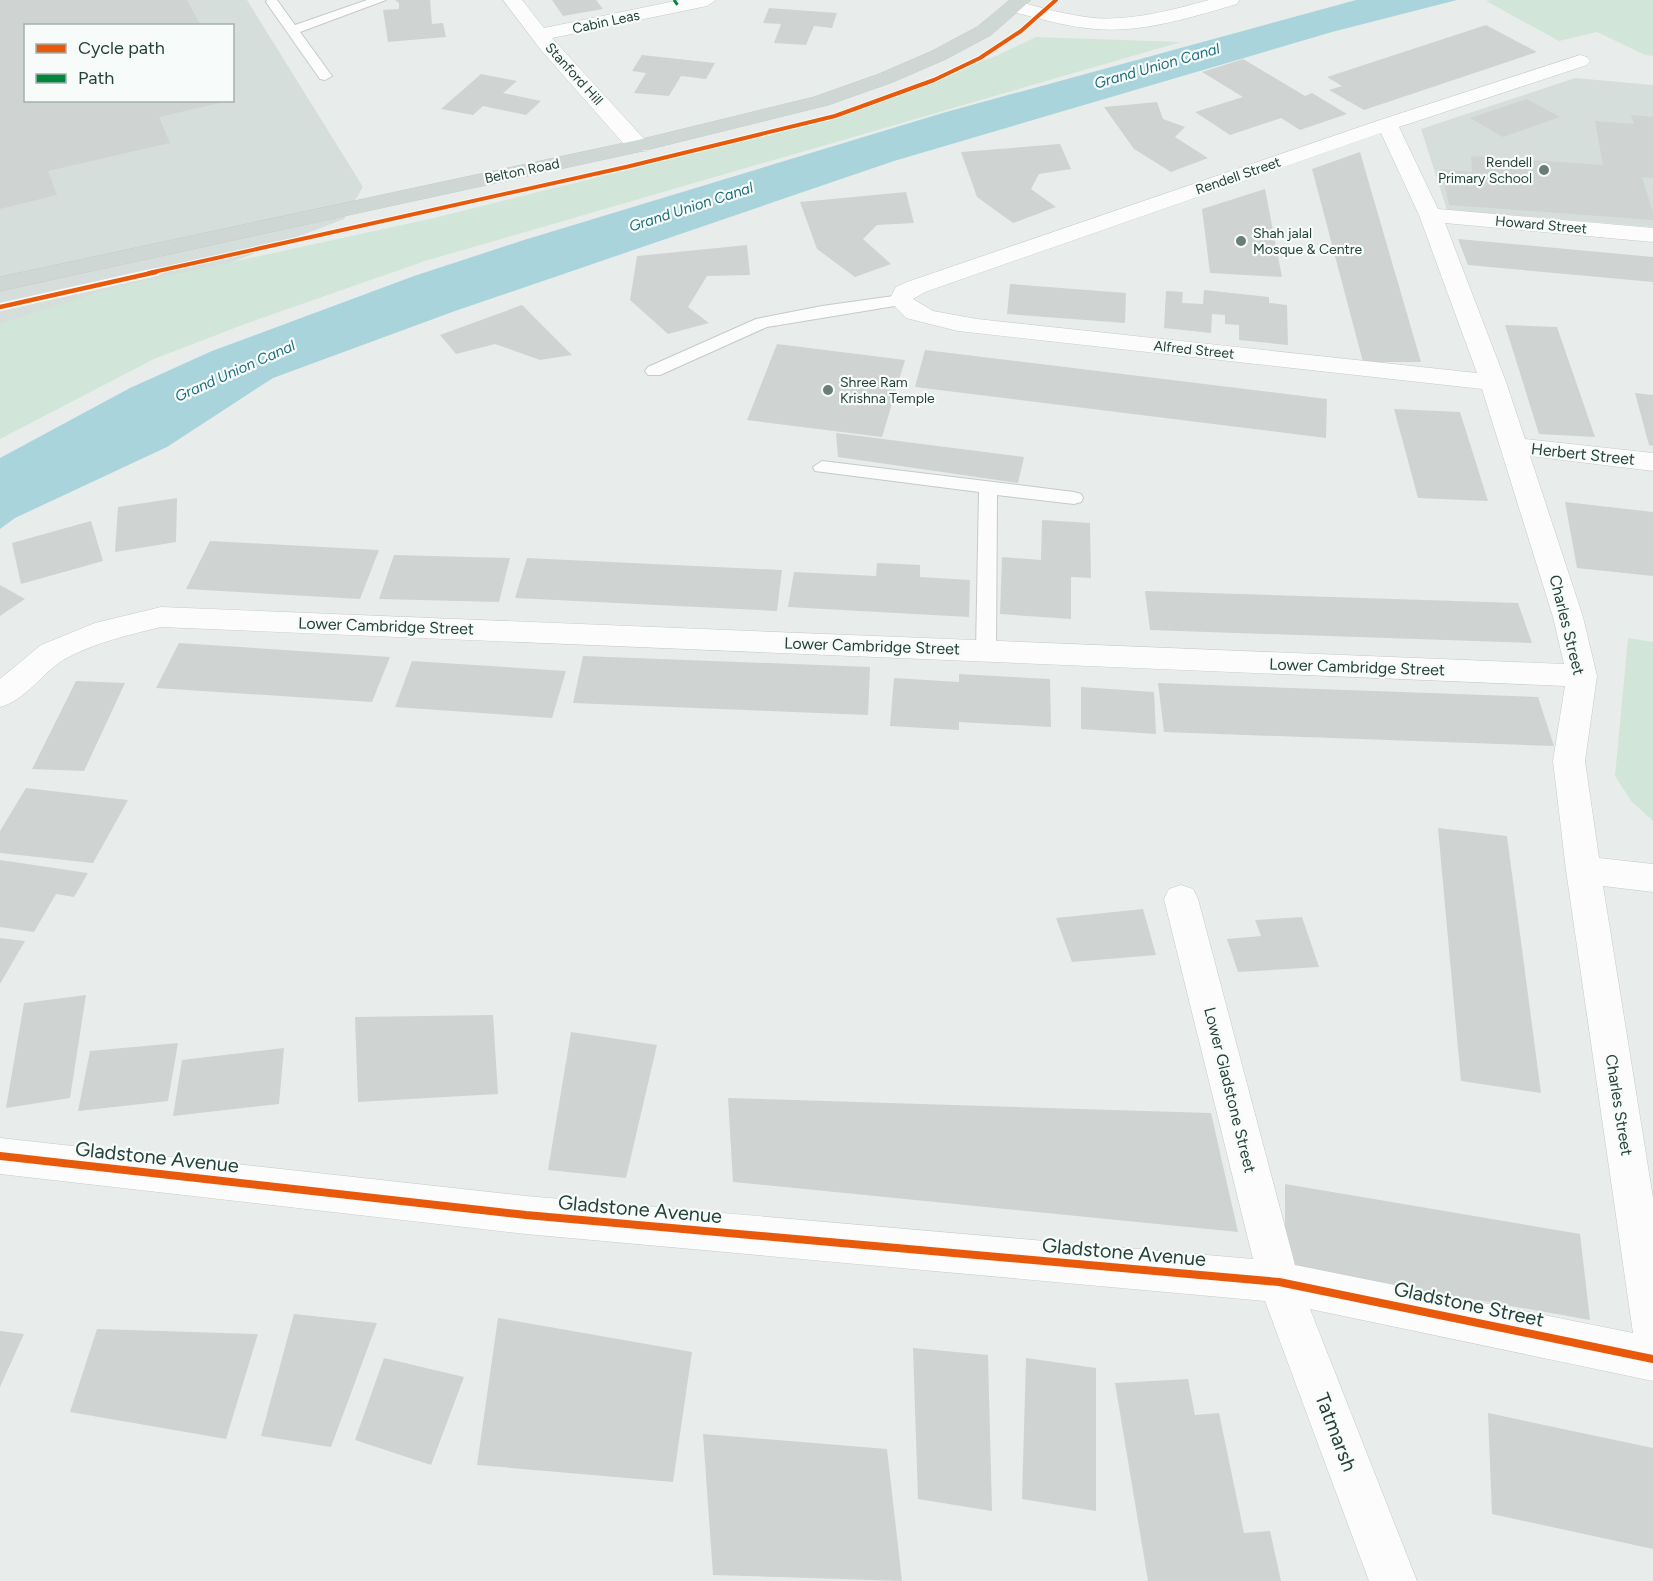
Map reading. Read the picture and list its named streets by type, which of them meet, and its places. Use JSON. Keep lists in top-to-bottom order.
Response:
{
  "streets": {
    "main road": ["Belton Road"],
    "street": [
      "Cabin Leas",
      "Stanford Hill",
      "Rendell Street",
      "Howard Street",
      "Alfred Street",
      "Herbert Street",
      "Charles Street",
      "Lower Cambridge Street",
      "Lower Gladstone Street",
      "Gladstone Avenue",
      "Gladstone Street",
      "Tatmarsh"
    ]
  },
  "crossings": [
    ["Cabin Leas", "Stanford Hill"],
    ["Stanford Hill", "Belton Road"],
    ["Rendell Street", "Alfred Street"],
    ["Rendell Street", "Charles Street"],
    ["Howard Street", "Charles Street"],
    ["Alfred Street", "Charles Street"],
    ["Herbert Street", "Charles Street"],
    ["Charles Street", "Lower Cambridge Street"],
    ["Lower Gladstone Street", "Gladstone Avenue"],
    ["Lower Gladstone Street", "Gladstone Street"],
    ["Lower Gladstone Street", "Tatmarsh"],
    ["Gladstone Avenue", "Gladstone Street"],
    ["Gladstone Avenue", "Tatmarsh"],
    ["Gladstone Street", "Tatmarsh"]
  ],
  "water": ["Grand Union Canal"],
  "places": ["Rendell Primary School", "Shah jalal Mosque & Centre", "Shree Ram Krishna Temple"],
  "legend": ["Cycle path", "Path"]
}
